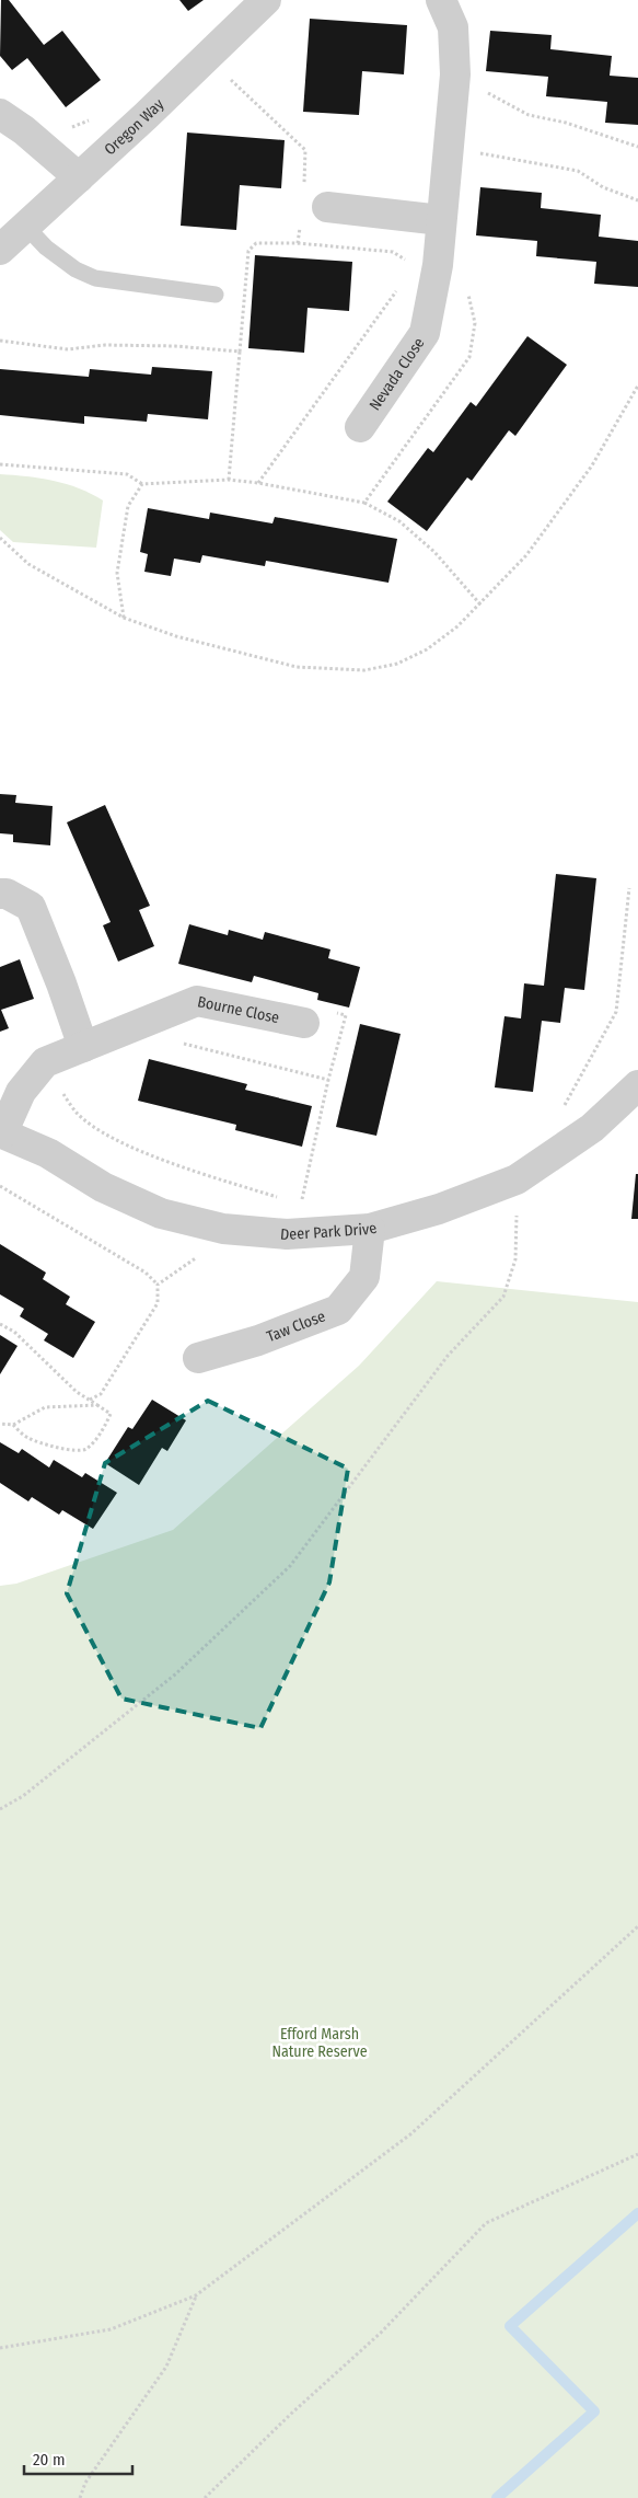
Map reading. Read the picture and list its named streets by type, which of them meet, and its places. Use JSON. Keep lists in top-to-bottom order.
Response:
{
  "streets": {
    "street": [
      "Oregon Way",
      "Nevada Close",
      "Bourne Close",
      "Deer Park Drive",
      "Taw Close"
    ]
  },
  "crossings": [
    ["Bourne Close", "Deer Park Drive"],
    ["Deer Park Drive", "Taw Close"]
  ],
  "parks": ["Efford Marsh Nature Reserve"],
  "scale_bar": "20 m"
}
